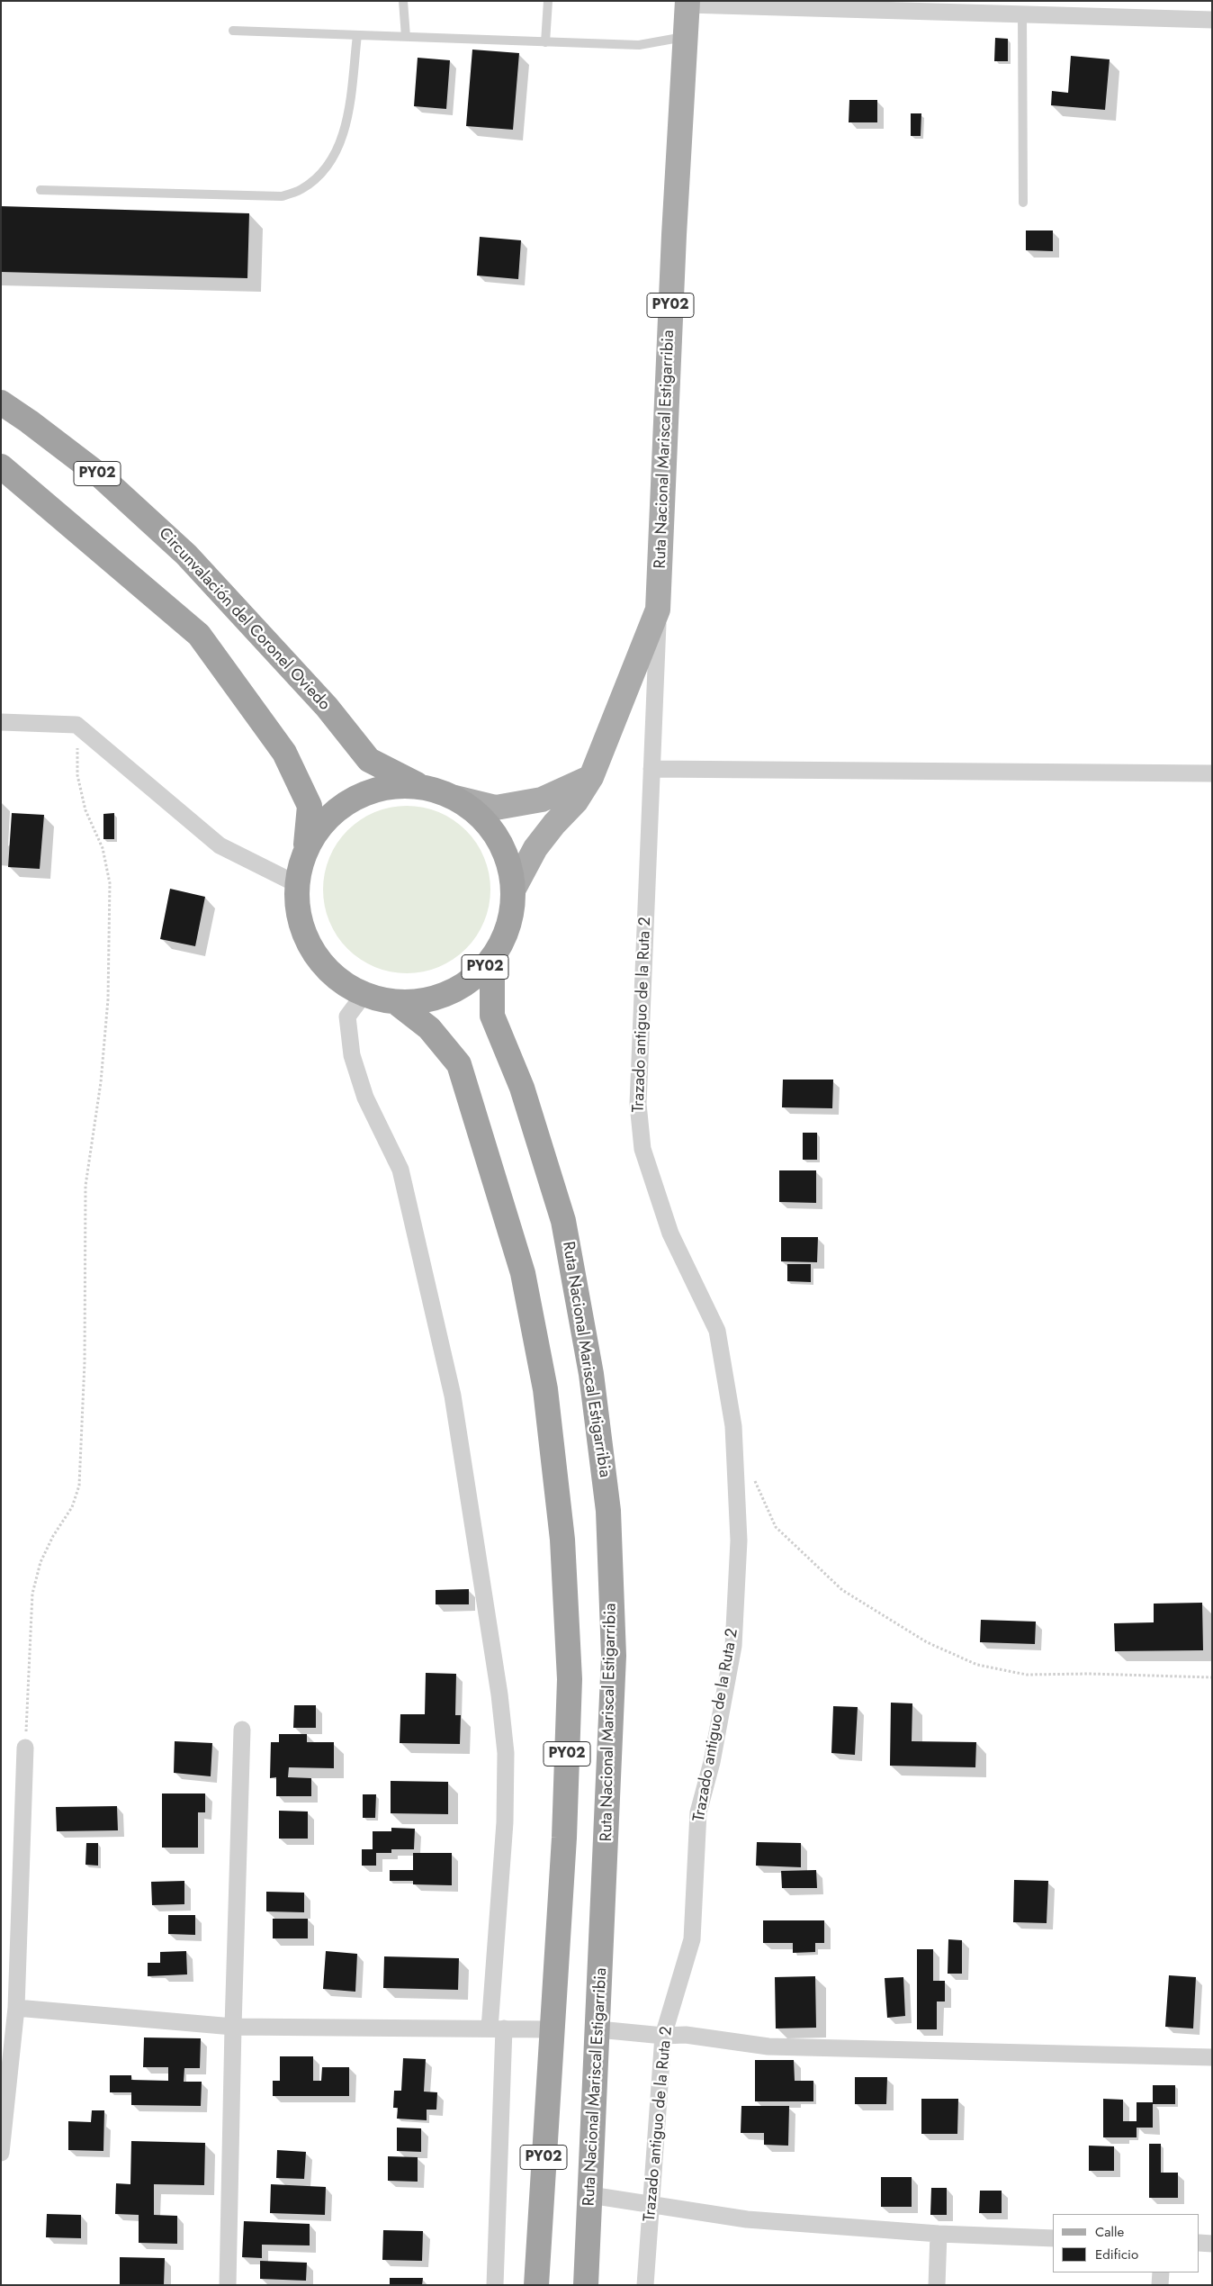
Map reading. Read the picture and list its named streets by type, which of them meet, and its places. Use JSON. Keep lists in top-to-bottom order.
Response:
{
  "streets": {
    "highway": ["PY02", "Ruta Nacional Mariscal Estigarribia", "Circunvalación del Coronel Oviedo"],
    "street": ["Trazado antiguo de la Ruta 2"]
  },
  "crossings": [
    ["PY02", "Ruta Nacional Mariscal Estigarribia"],
    ["PY02", "Circunvalación del Coronel Oviedo"],
    ["Ruta Nacional Mariscal Estigarribia", "Trazado antiguo de la Ruta 2"]
  ],
  "legend": ["Calle", "Edificio"]
}
